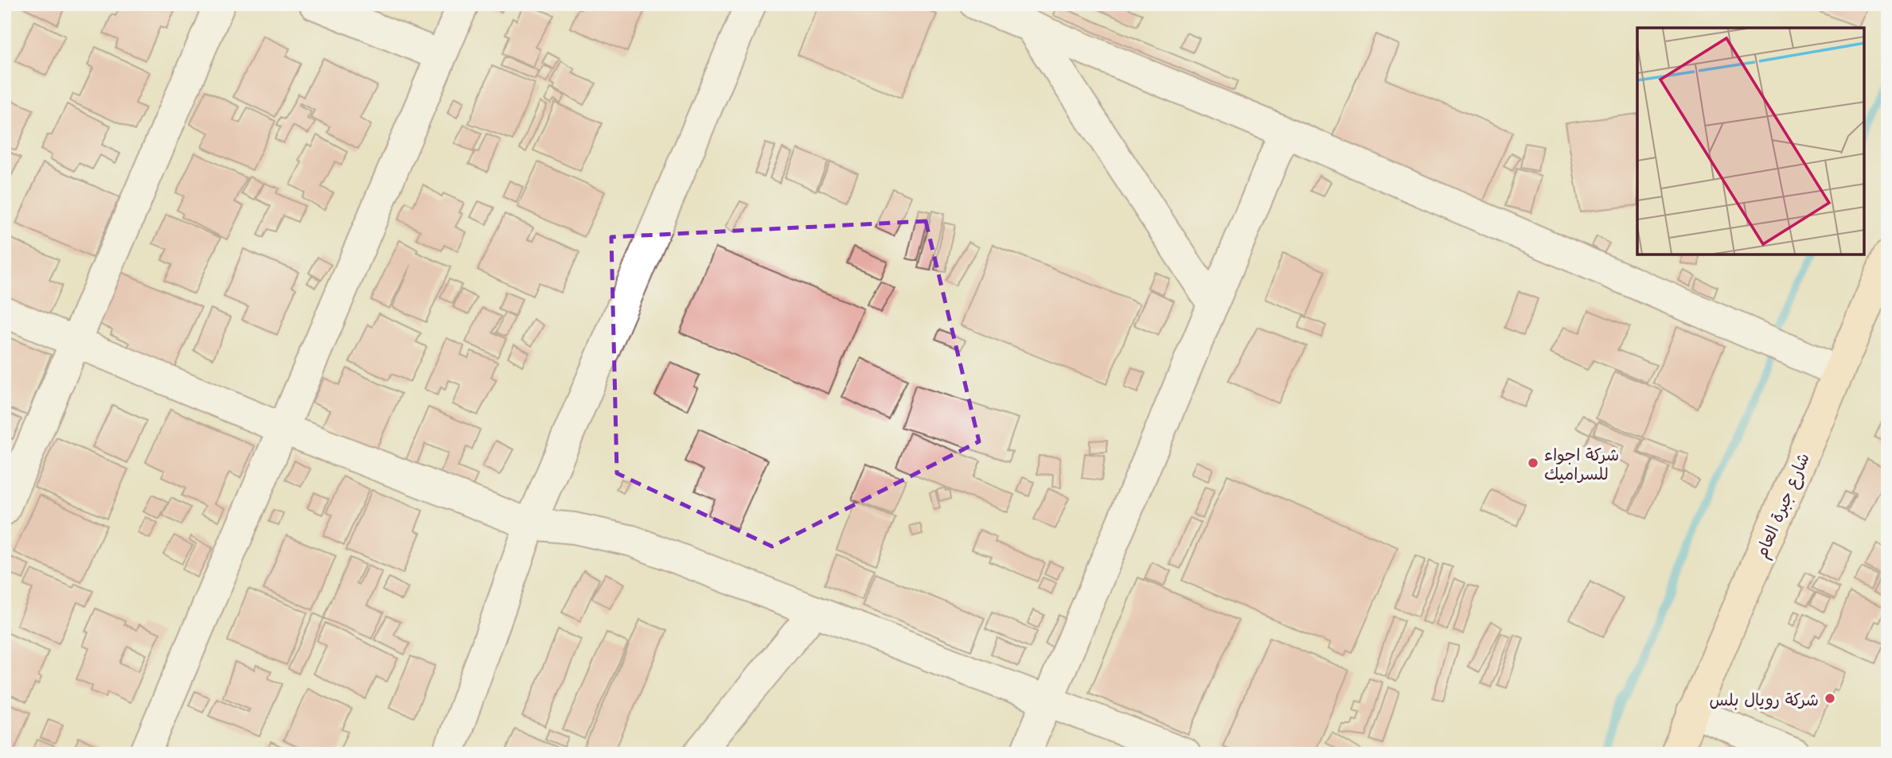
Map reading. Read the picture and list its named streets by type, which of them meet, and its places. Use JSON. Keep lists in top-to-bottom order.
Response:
{
  "streets": {
    "main road": ["شارع جبرة العام"]
  },
  "places": ["شركة اجواء للسراميك", "شركة رويال بلس"]
}
